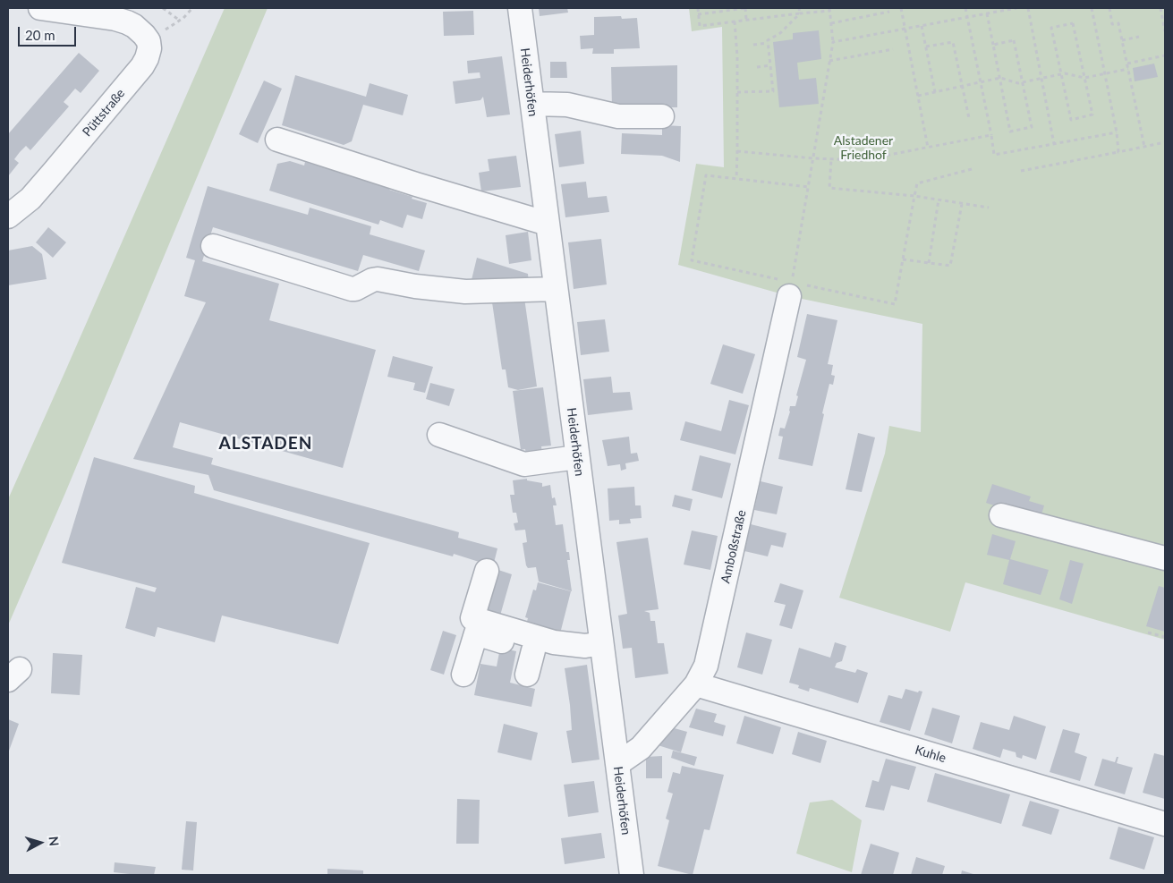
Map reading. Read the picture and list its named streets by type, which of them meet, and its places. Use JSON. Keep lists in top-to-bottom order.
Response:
{
  "streets": {
    "street": [
      "Heiderhöfen",
      "Püttstraße",
      "Amboßstraße",
      "Kuhle"
    ]
  },
  "crossings": [
    ["Heiderhöfen", "Amboßstraße"],
    ["Amboßstraße", "Kuhle"]
  ],
  "districts": ["ALSTADEN"],
  "parks": ["Alstadener Friedhof"],
  "scale_bar": "20 m",
  "north": "right"
}
